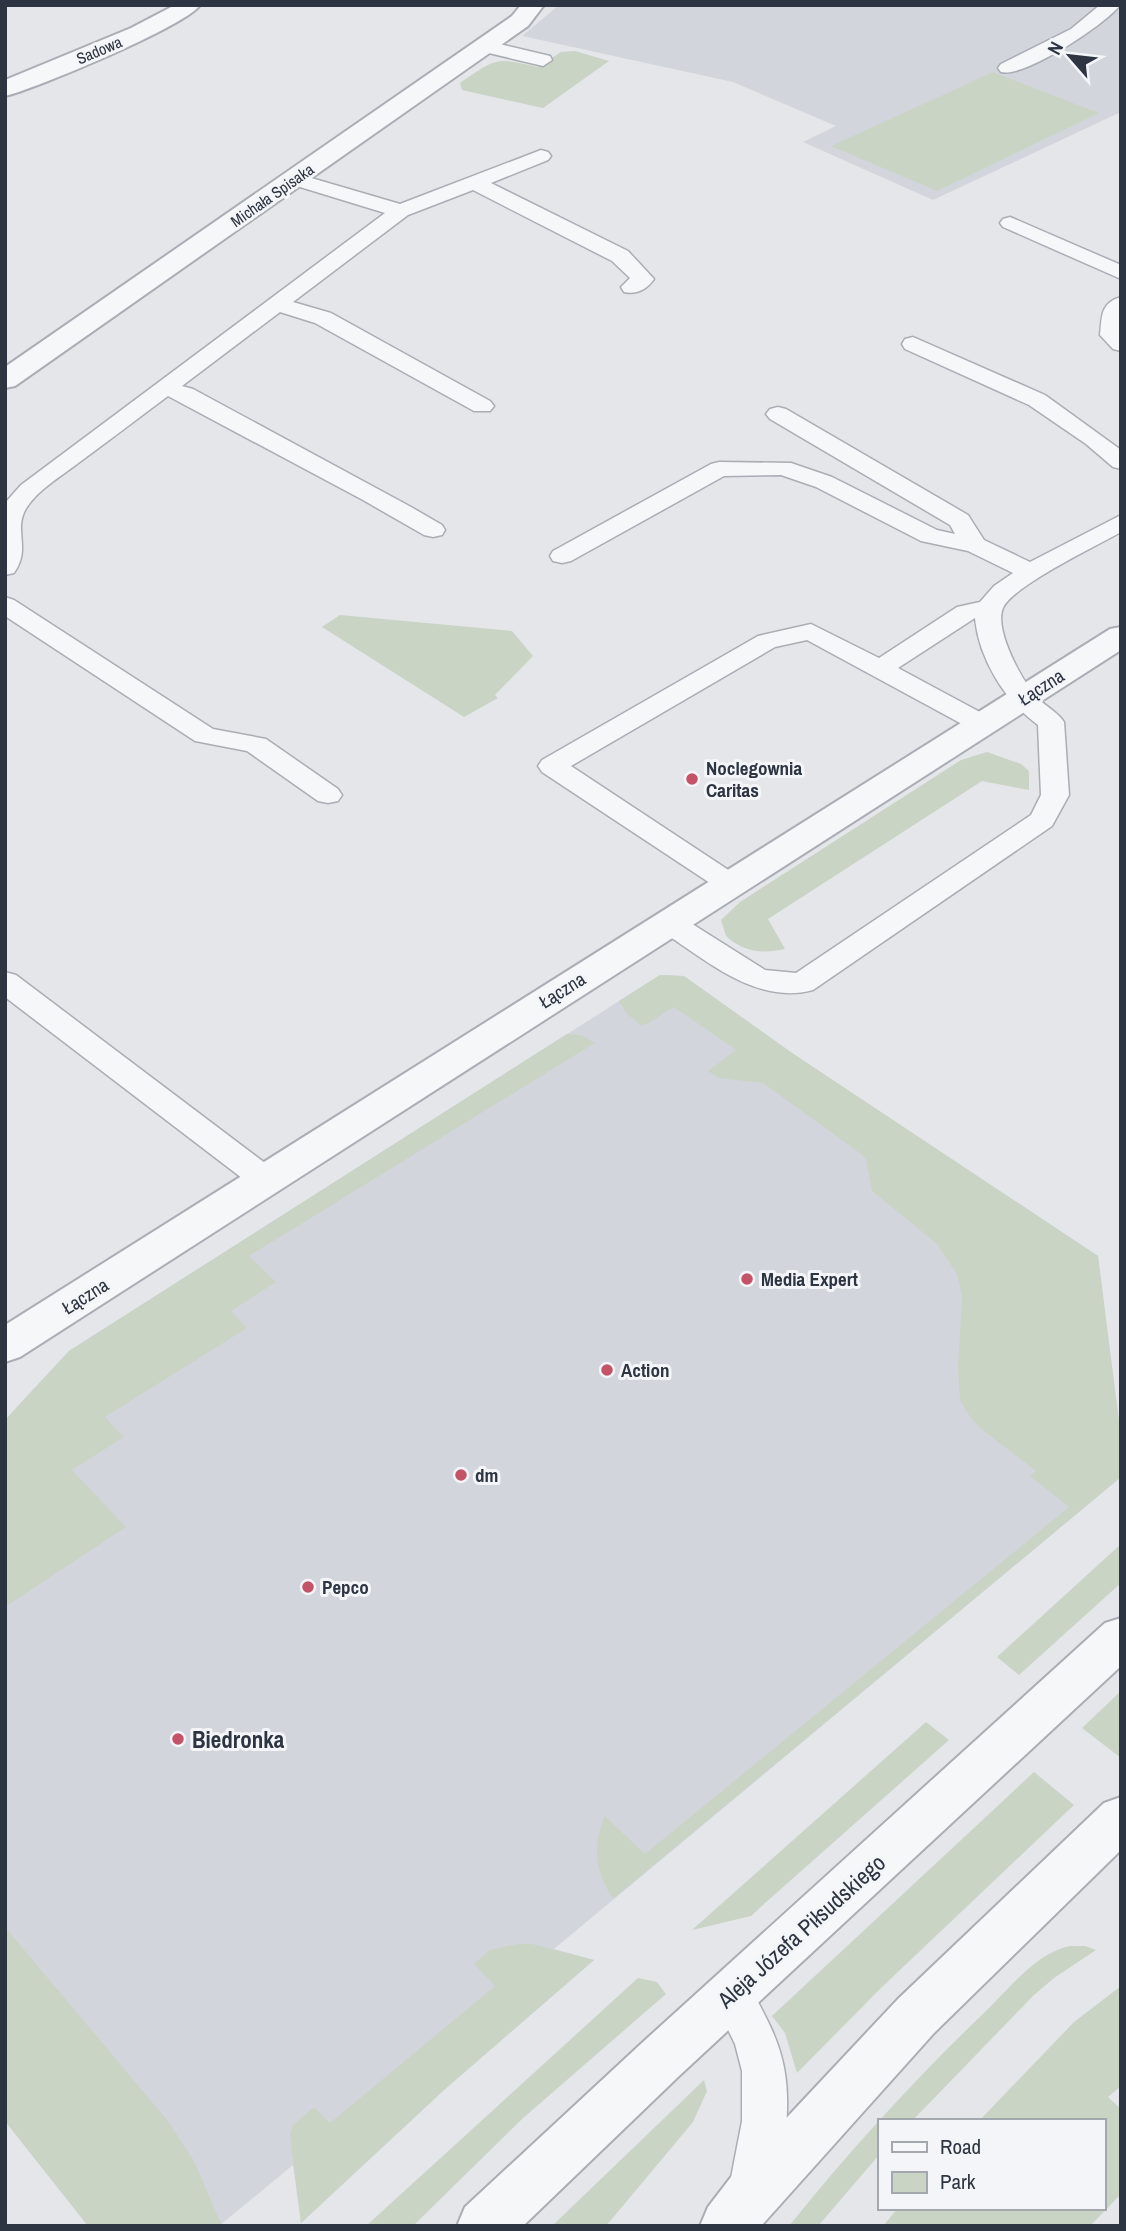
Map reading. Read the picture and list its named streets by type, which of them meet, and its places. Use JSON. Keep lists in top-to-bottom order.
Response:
{
  "streets": {
    "street": [
      "Sadowa",
      "Michała Spisaka",
      "Łączna",
      "Aleja Józefa Piłsudskiego"
    ]
  },
  "places": [
    "Noclegownia Caritas",
    "Media Expert",
    "Action",
    "dm",
    "Pepco",
    "Biedronka"
  ],
  "legend": ["Road", "Park"],
  "north": "top left"
}
